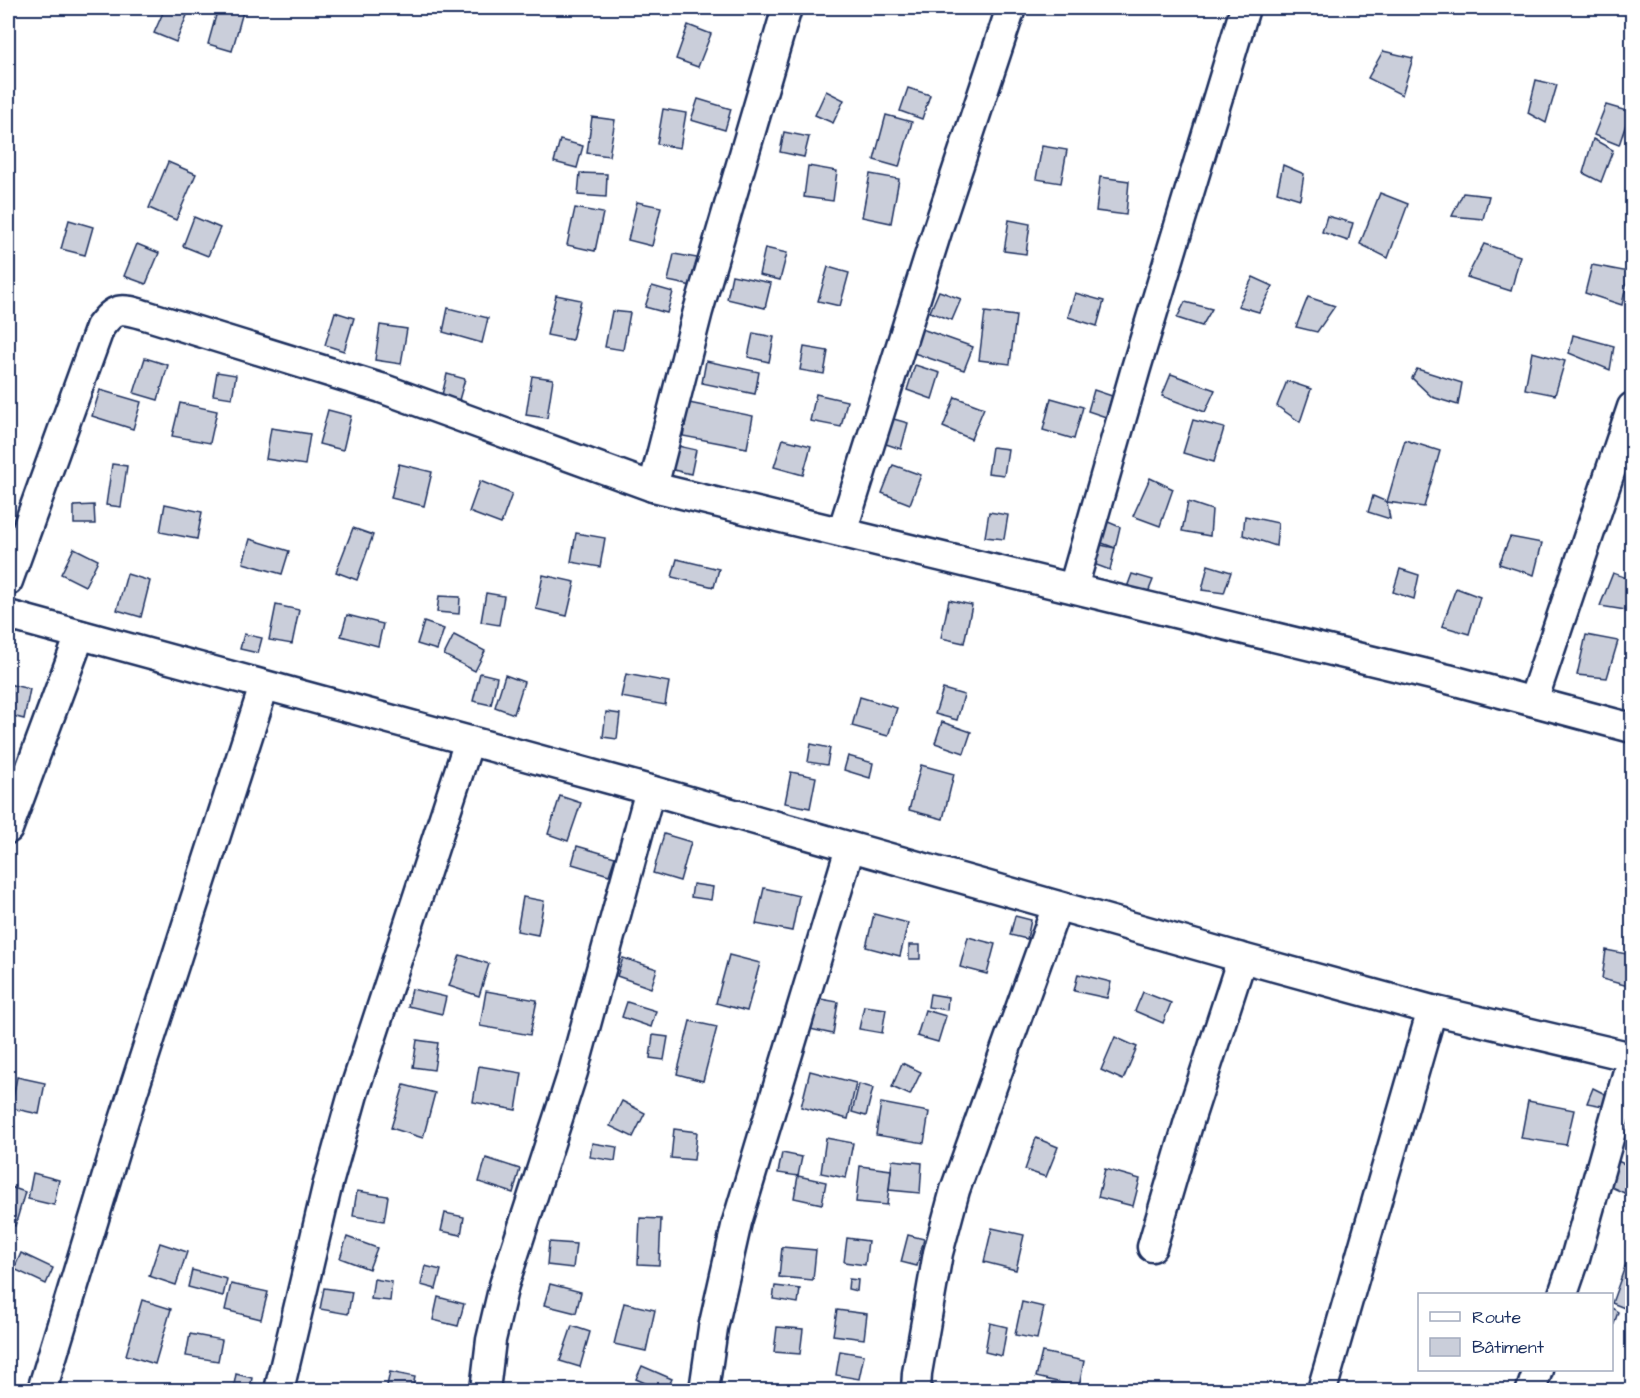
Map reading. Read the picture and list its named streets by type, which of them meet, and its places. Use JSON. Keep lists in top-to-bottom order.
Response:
{
  "legend": ["Route", "Bâtiment"]
}
